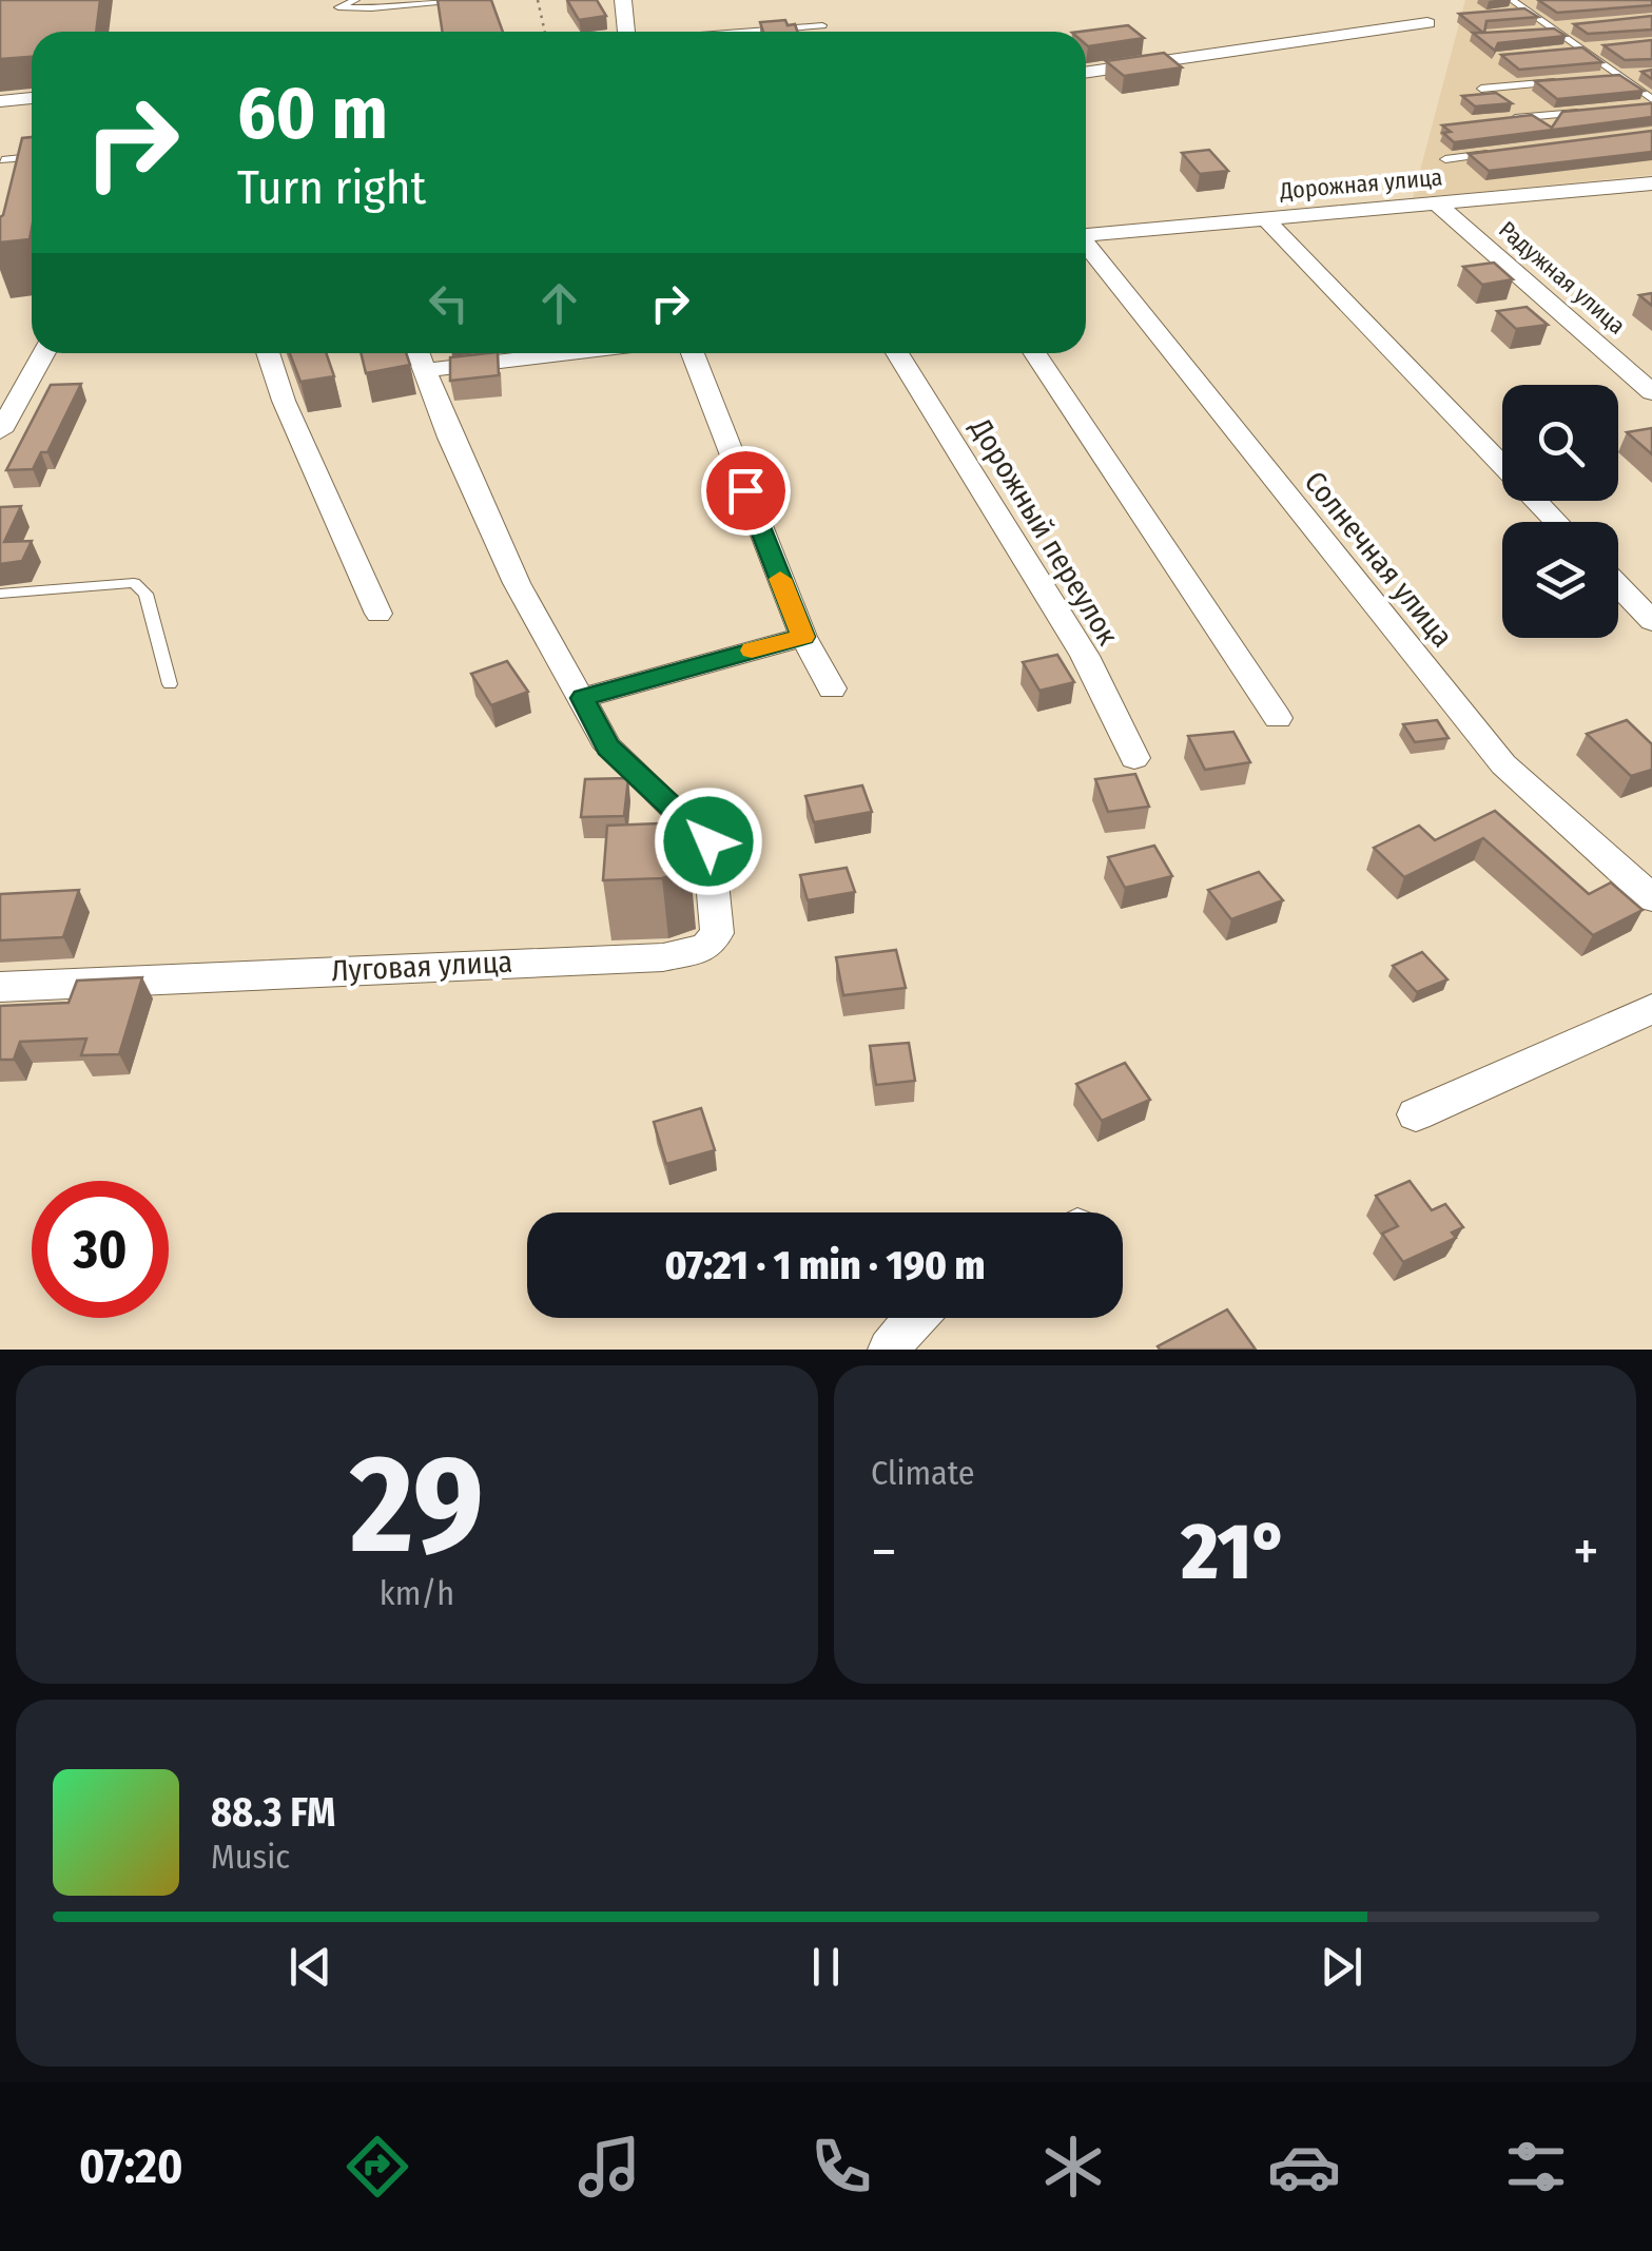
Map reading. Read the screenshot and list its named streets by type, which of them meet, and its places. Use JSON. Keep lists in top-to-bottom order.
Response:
{
  "streets": {
    "street": [
      "Дорожная улица",
      "Радужная улица",
      "Дорожный переулок",
      "Солнечная улица",
      "Луговая улица"
    ]
  },
  "crossings": [
    ["Дорожная улица", "Радужная улица"]
  ],
  "page": {
    "turn": ["60 m", "Turn right"],
    "limit": "30",
    "trip": "07:21 · 1 min · 190 m",
    "tile": [
      ["29", "km/h"],
      "Climate"
    ],
    "heat": ["−", "21°", "+"],
    "song": ["88.3 FM", "Music"],
    "tabs": "07:20"
  }
}
